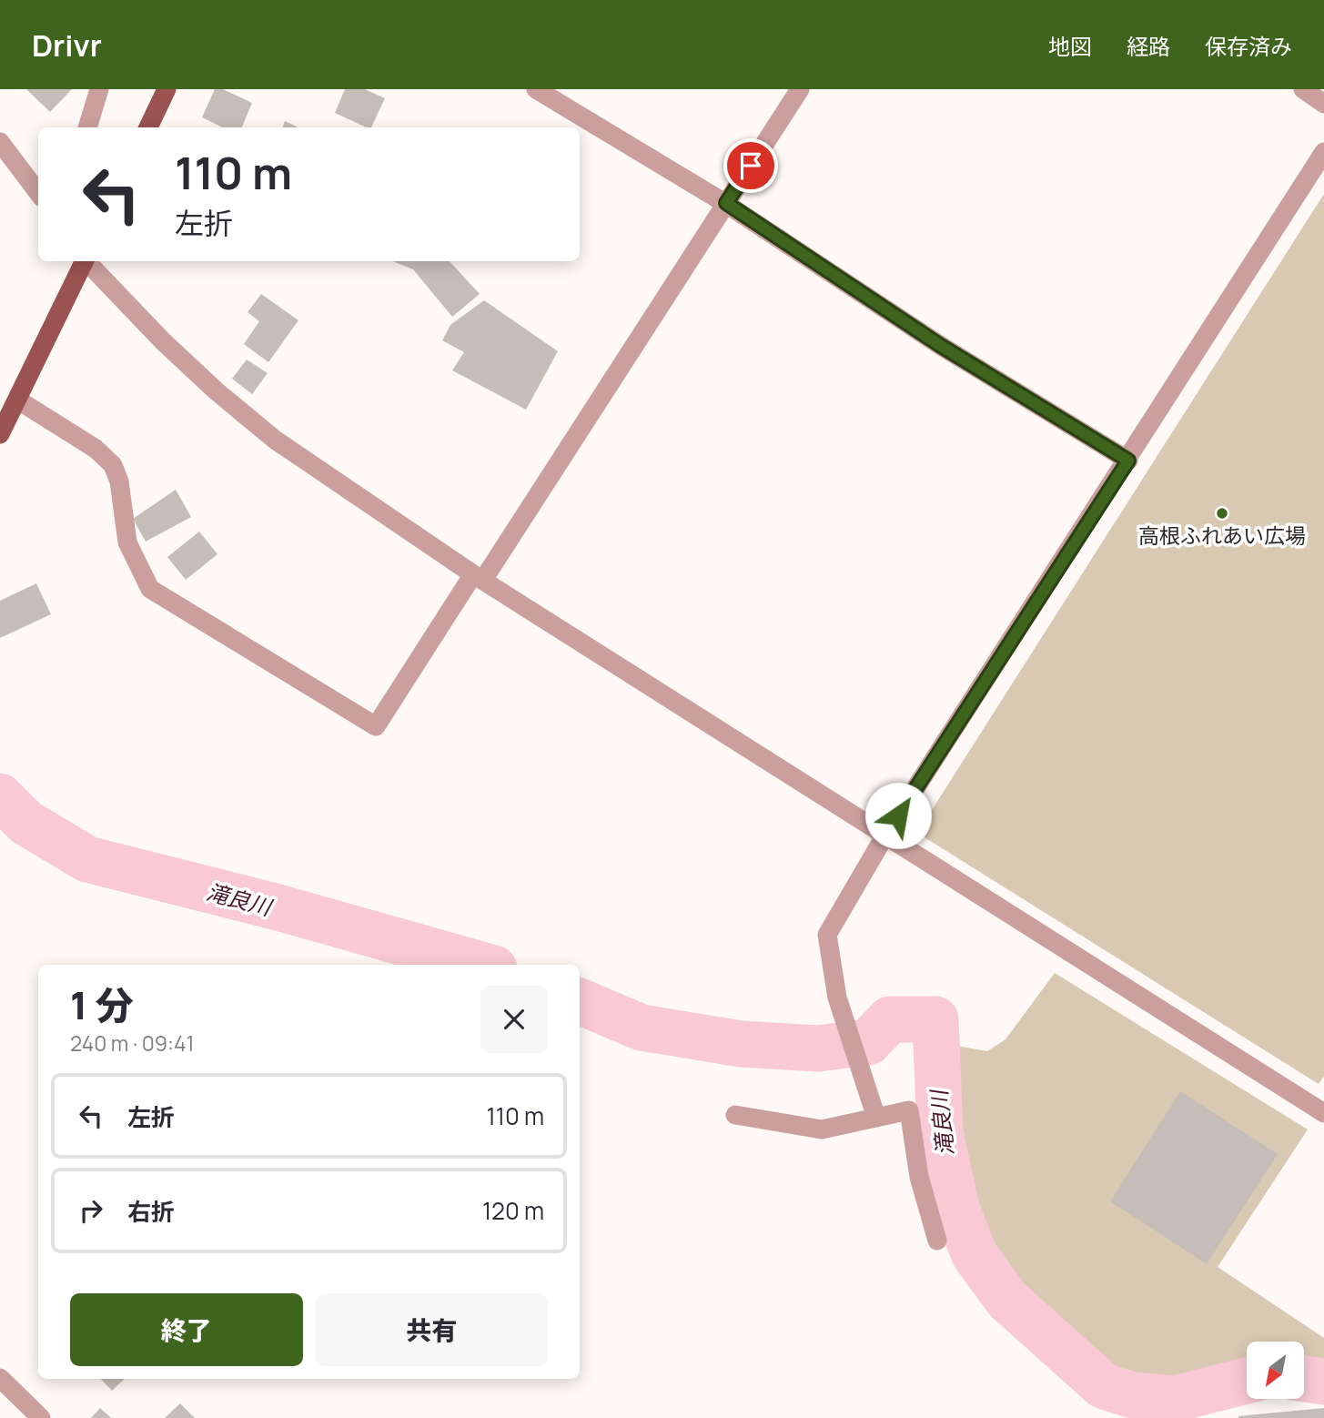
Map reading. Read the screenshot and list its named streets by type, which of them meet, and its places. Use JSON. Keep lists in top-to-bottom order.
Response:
{
  "water": ["滝良川"],
  "places": ["高根ふれあい広場"],
  "north": "bottom left",
  "page": {
    "header": "Drivr",
    "nav": ["地図", "経路", "保存済み"],
    "turn": ["110 m", "左折"],
    "heading": ["1 分", "240 m · 09:41"],
    "list": [
      {
        "name": "左折",
        "value": "110 m"
      },
      {
        "name": "右折",
        "value": "120 m"
      }
    ],
    "buttons": ["終了", "共有"]
  }
}
